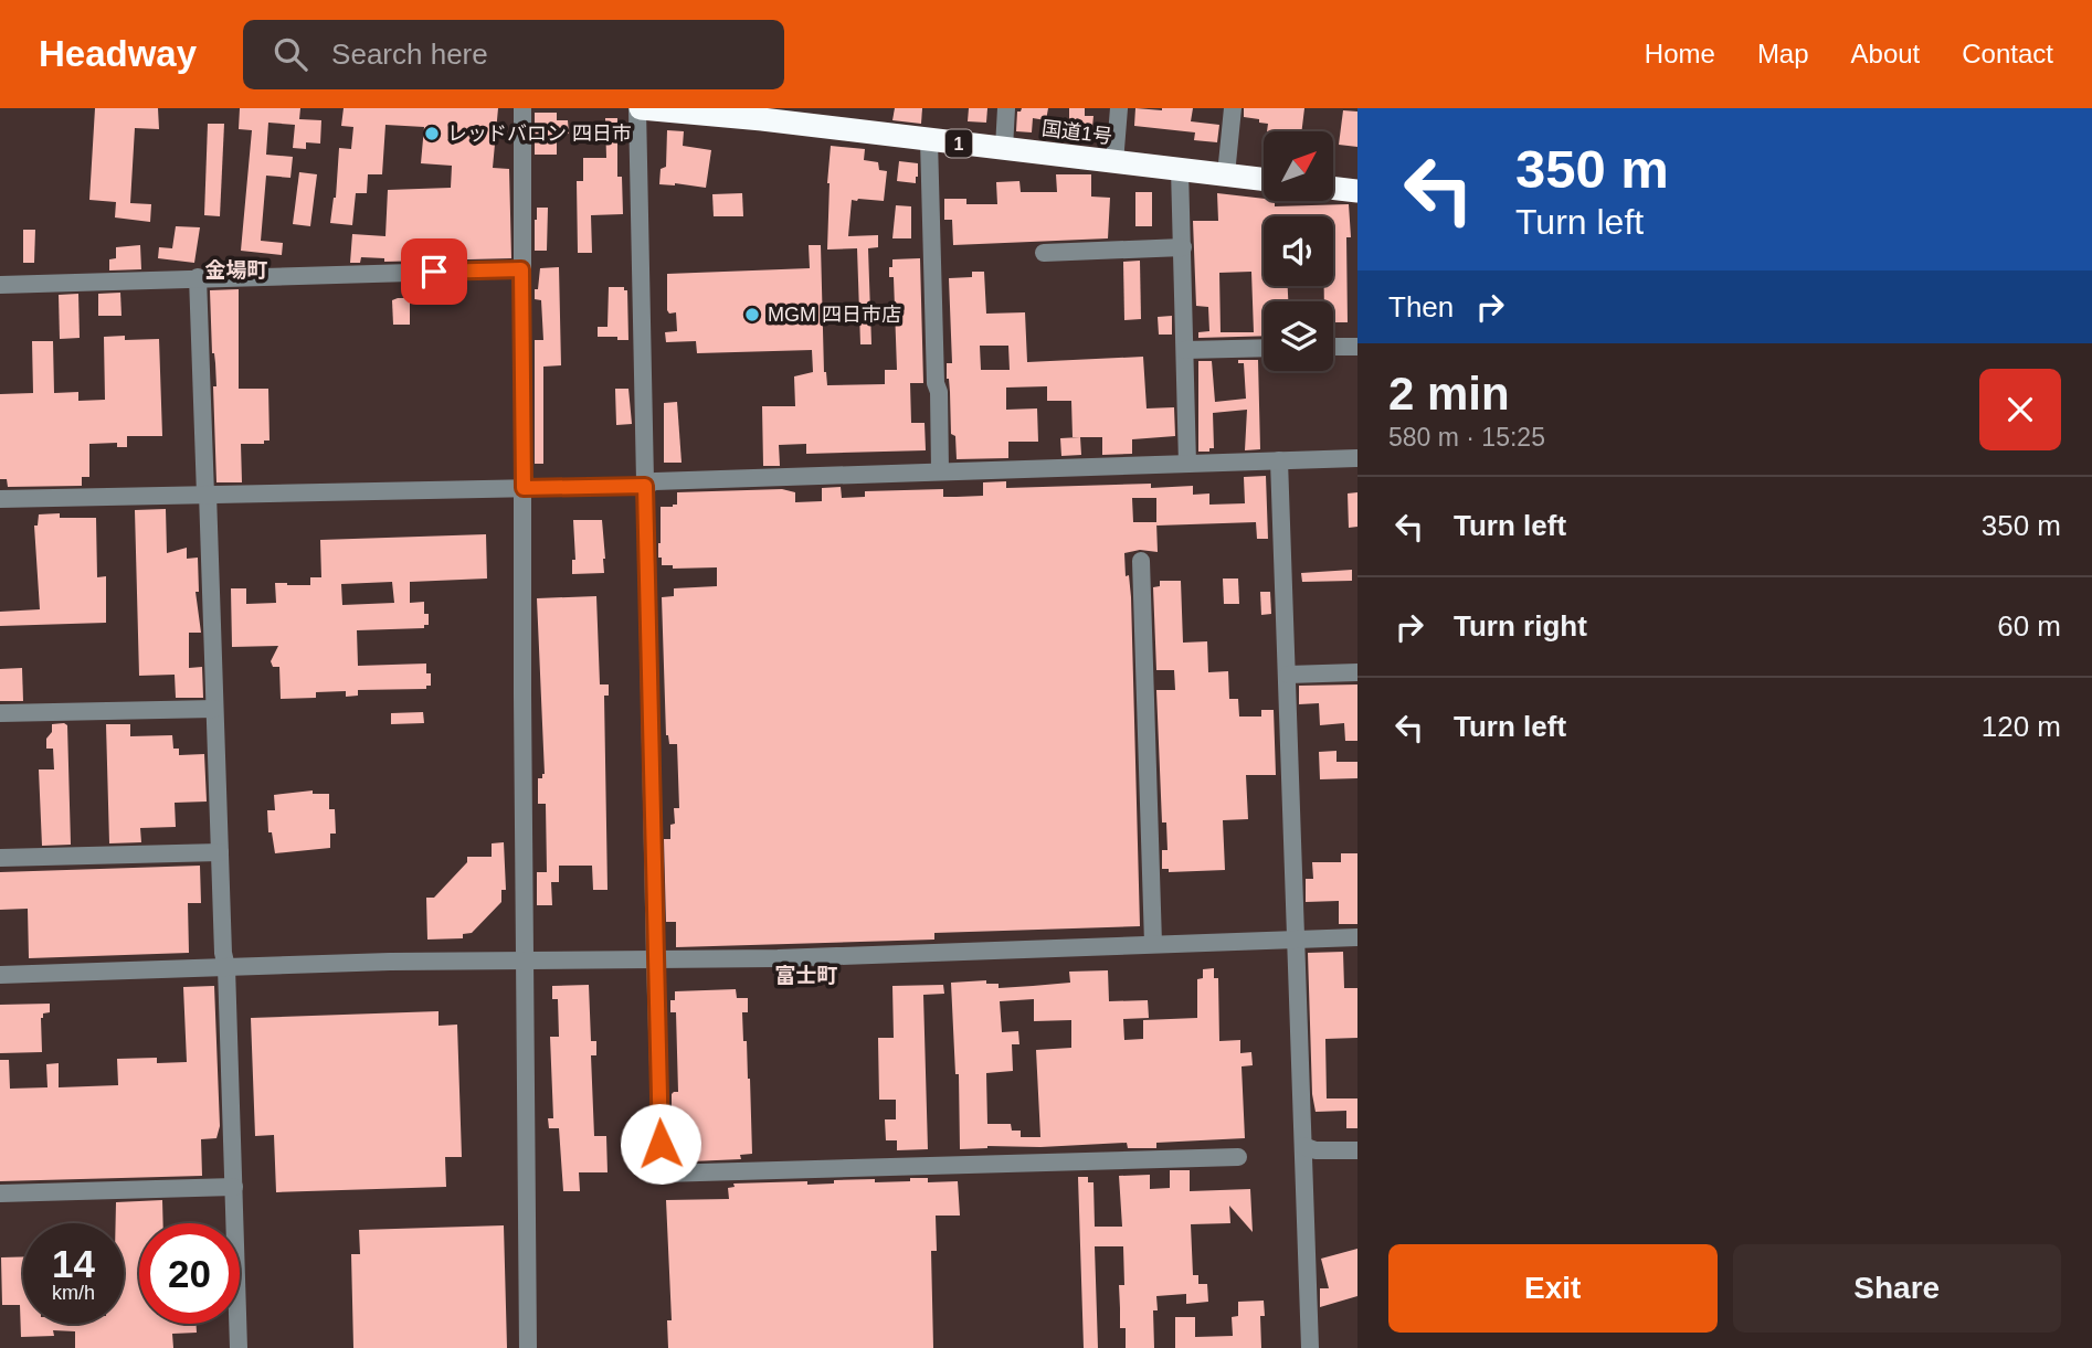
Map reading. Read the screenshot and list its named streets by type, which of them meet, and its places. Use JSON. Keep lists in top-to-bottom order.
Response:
{
  "streets": {
    "highway": ["国道1号", "1"]
  },
  "districts": ["金場町", "富士町"],
  "places": ["レッドバロン 四日市", "MGM 四日市店"],
  "north": "top right",
  "page": {
    "header": "Headway",
    "search": "Search here",
    "nav": [
      "Home",
      "Map",
      "About",
      "Contact"
    ],
    "turn": ["350 m", "Turn left"],
    "then": "Then",
    "heading": ["2 min", "580 m · 15:25"],
    "list": [
      {
        "name": "Turn left",
        "value": "350 m"
      },
      {
        "name": "Turn right",
        "value": "60 m"
      },
      {
        "name": "Turn left",
        "value": "120 m"
      }
    ],
    "speed": "14 km/h",
    "limit": "20",
    "buttons": ["Exit", "Share"]
  }
}
